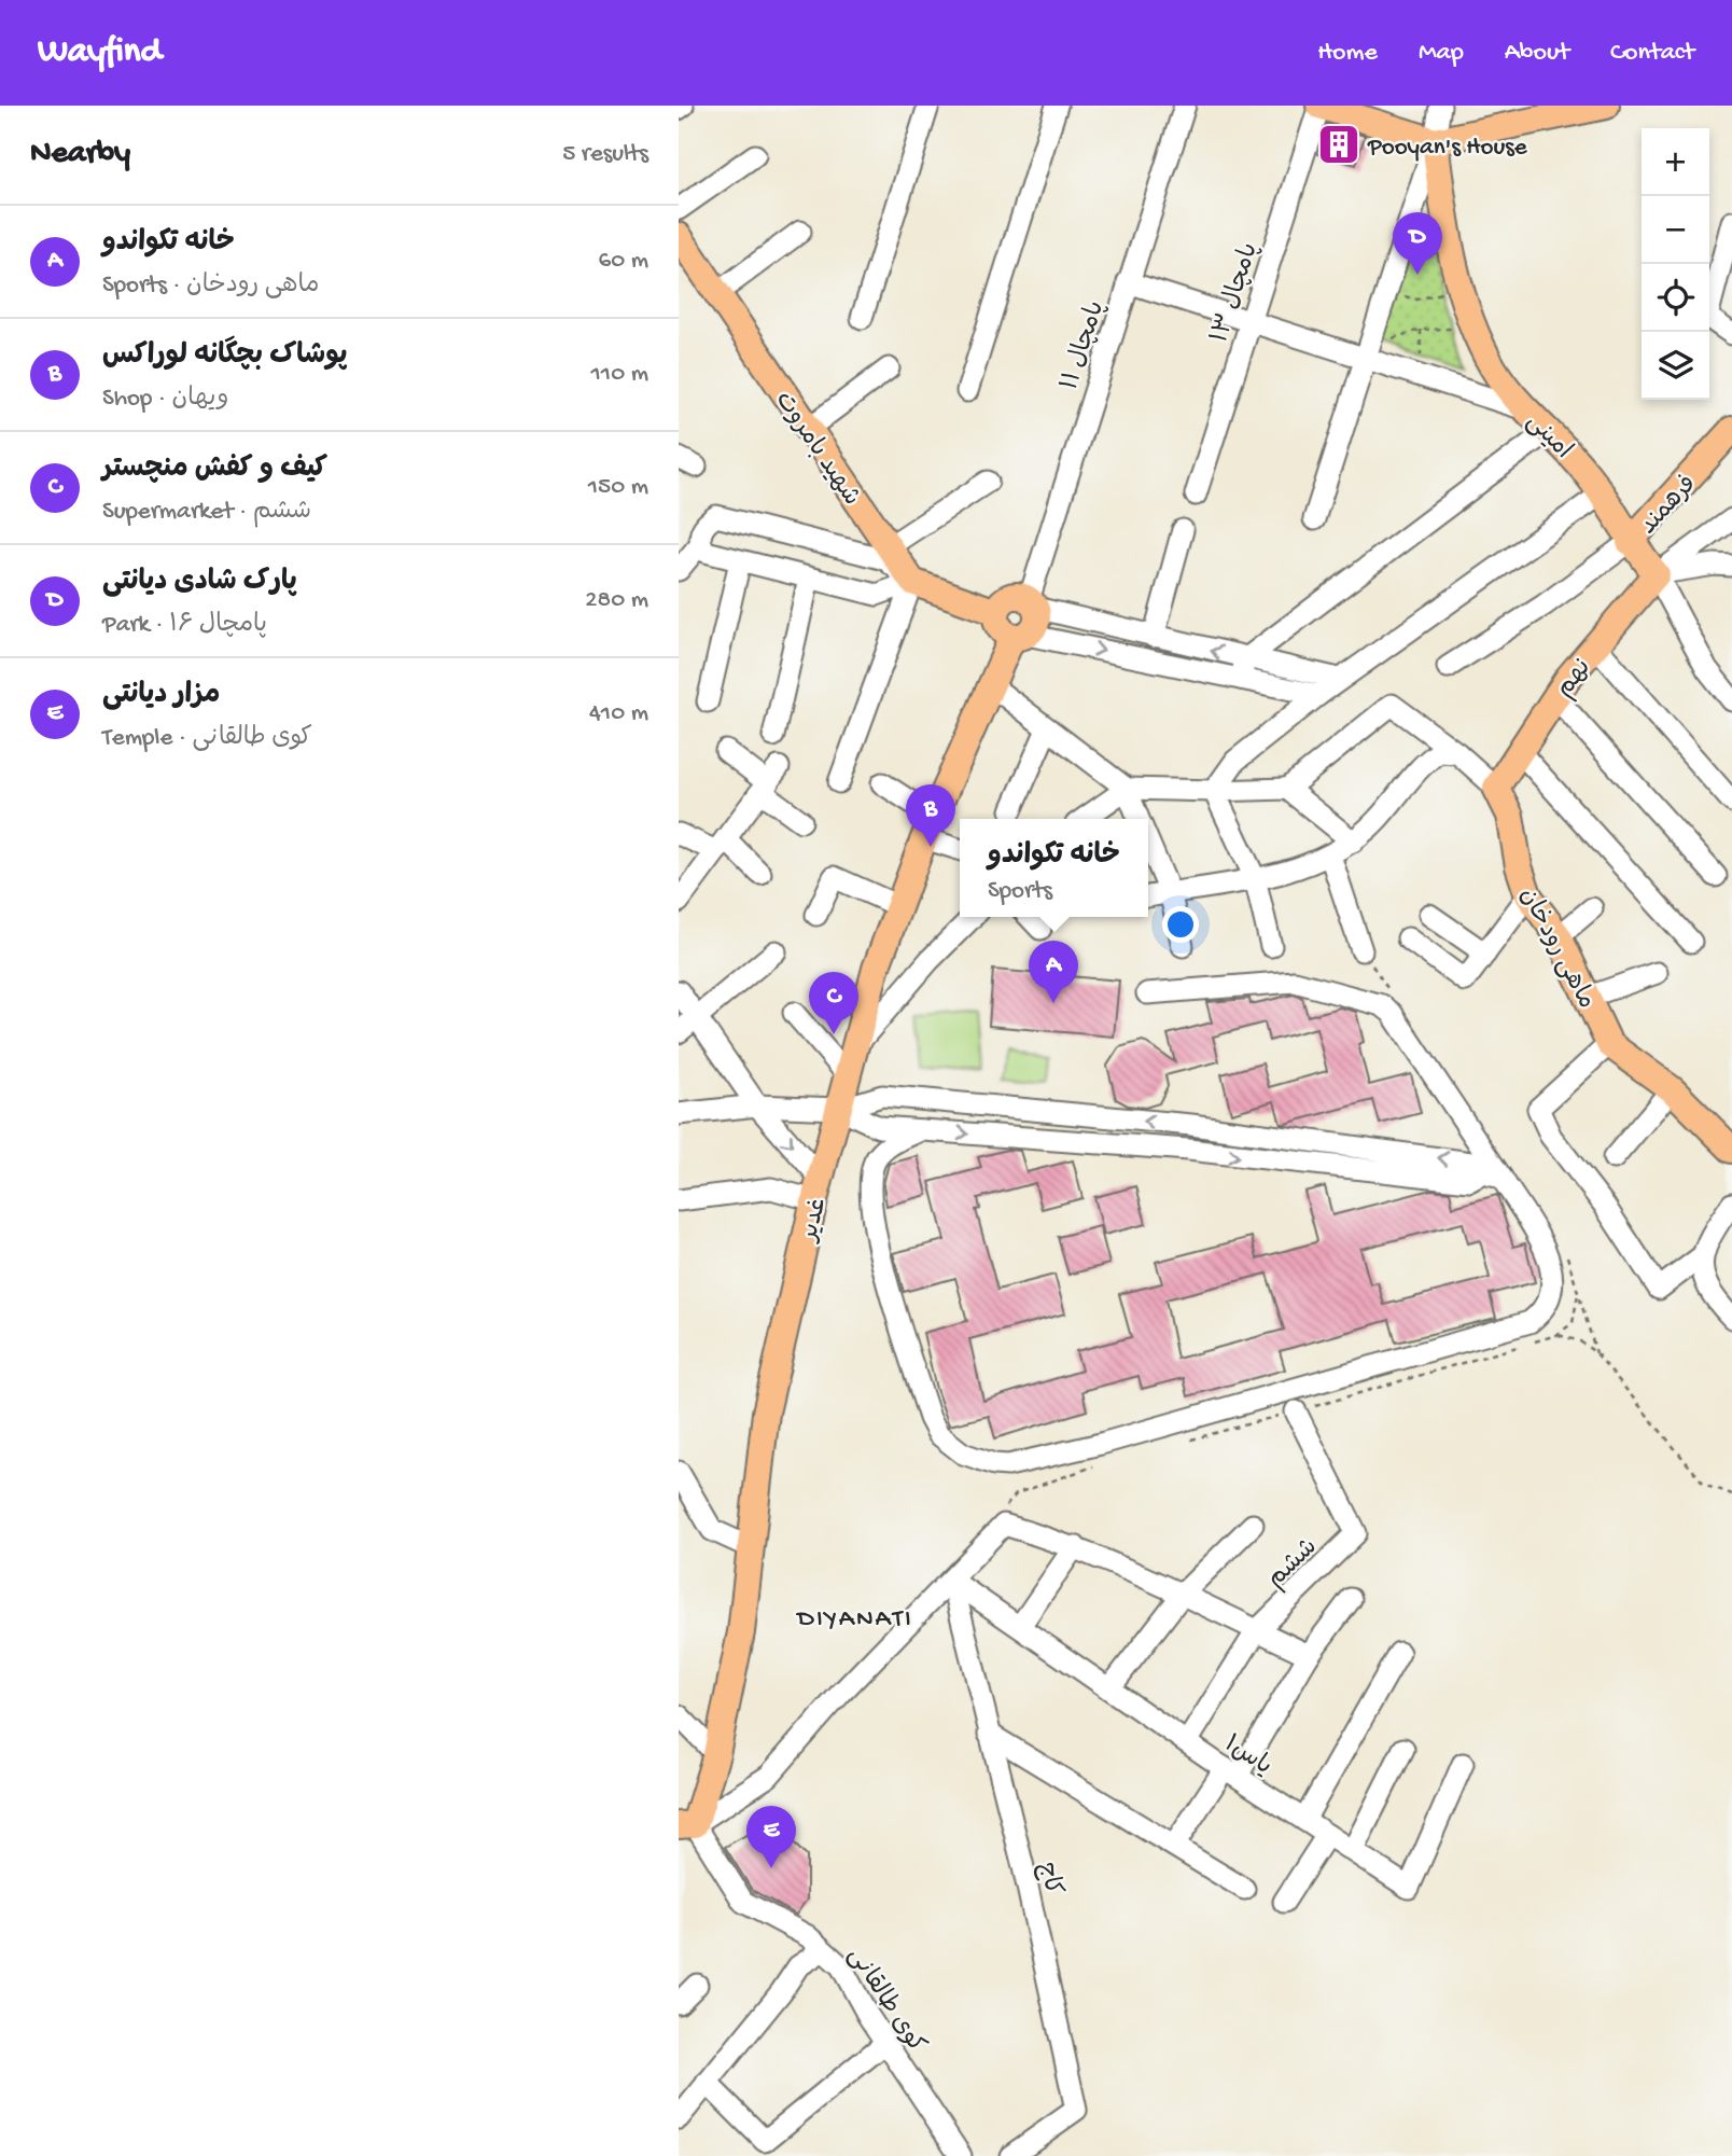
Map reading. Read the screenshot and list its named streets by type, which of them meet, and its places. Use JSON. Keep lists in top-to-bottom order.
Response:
{
  "streets": {
    "main road": [
      "امینی",
      "شهید بامروت",
      "فرهمند",
      "نهم",
      "ماهی رودخان",
      "غدیر"
    ],
    "street": [
      "پامچال ۱۳",
      "پامچال ۱۱",
      "ششم",
      "یاس۱",
      "کاج",
      "کوی طالقانی"
    ]
  },
  "crossings": [
    ["پامچال ۱۱", "غدیر"],
    ["امینی", "فرهمند"],
    ["امینی", "نهم"],
    ["نهم", "ماهی رودخان"],
    ["غدیر", "کوی طالقانی"],
    ["ششم", "یاس۱"],
    ["یاس۱", "کاج"]
  ],
  "districts": ["DIYANATI"],
  "places": {
    "building": ["Pooyan's House"]
  },
  "page": {
    "header": "Wayfind",
    "nav": [
      "Home",
      "Map",
      "About",
      "Contact"
    ],
    "heading": ["Nearby", "5 results"],
    "map_buttons": ["+", "−"],
    "list": [
      {
        "mark": "A",
        "name": "خانه تکواندو",
        "note": "Sports · ماهی رودخان",
        "value": "60 m"
      },
      {
        "mark": "B",
        "name": "پوشاک بچگانه لوراکس",
        "note": "Shop · ویهان",
        "value": "110 m"
      },
      {
        "mark": "C",
        "name": "کیف و کفش منچستر",
        "note": "Supermarket · ششم",
        "value": "150 m"
      },
      {
        "mark": "D",
        "name": "پارک شادی دیانتی",
        "note": "Park · پامچال ۱۶",
        "value": "280 m"
      },
      {
        "mark": "E",
        "name": "مزار دیانتی",
        "note": "Temple · کوی طالقانی",
        "value": "410 m"
      }
    ],
    "pins": [
      "D",
      "B",
      "A",
      "C",
      "E"
    ],
    "popup": ["خانه تکواندو", "Sports"]
  }
}
